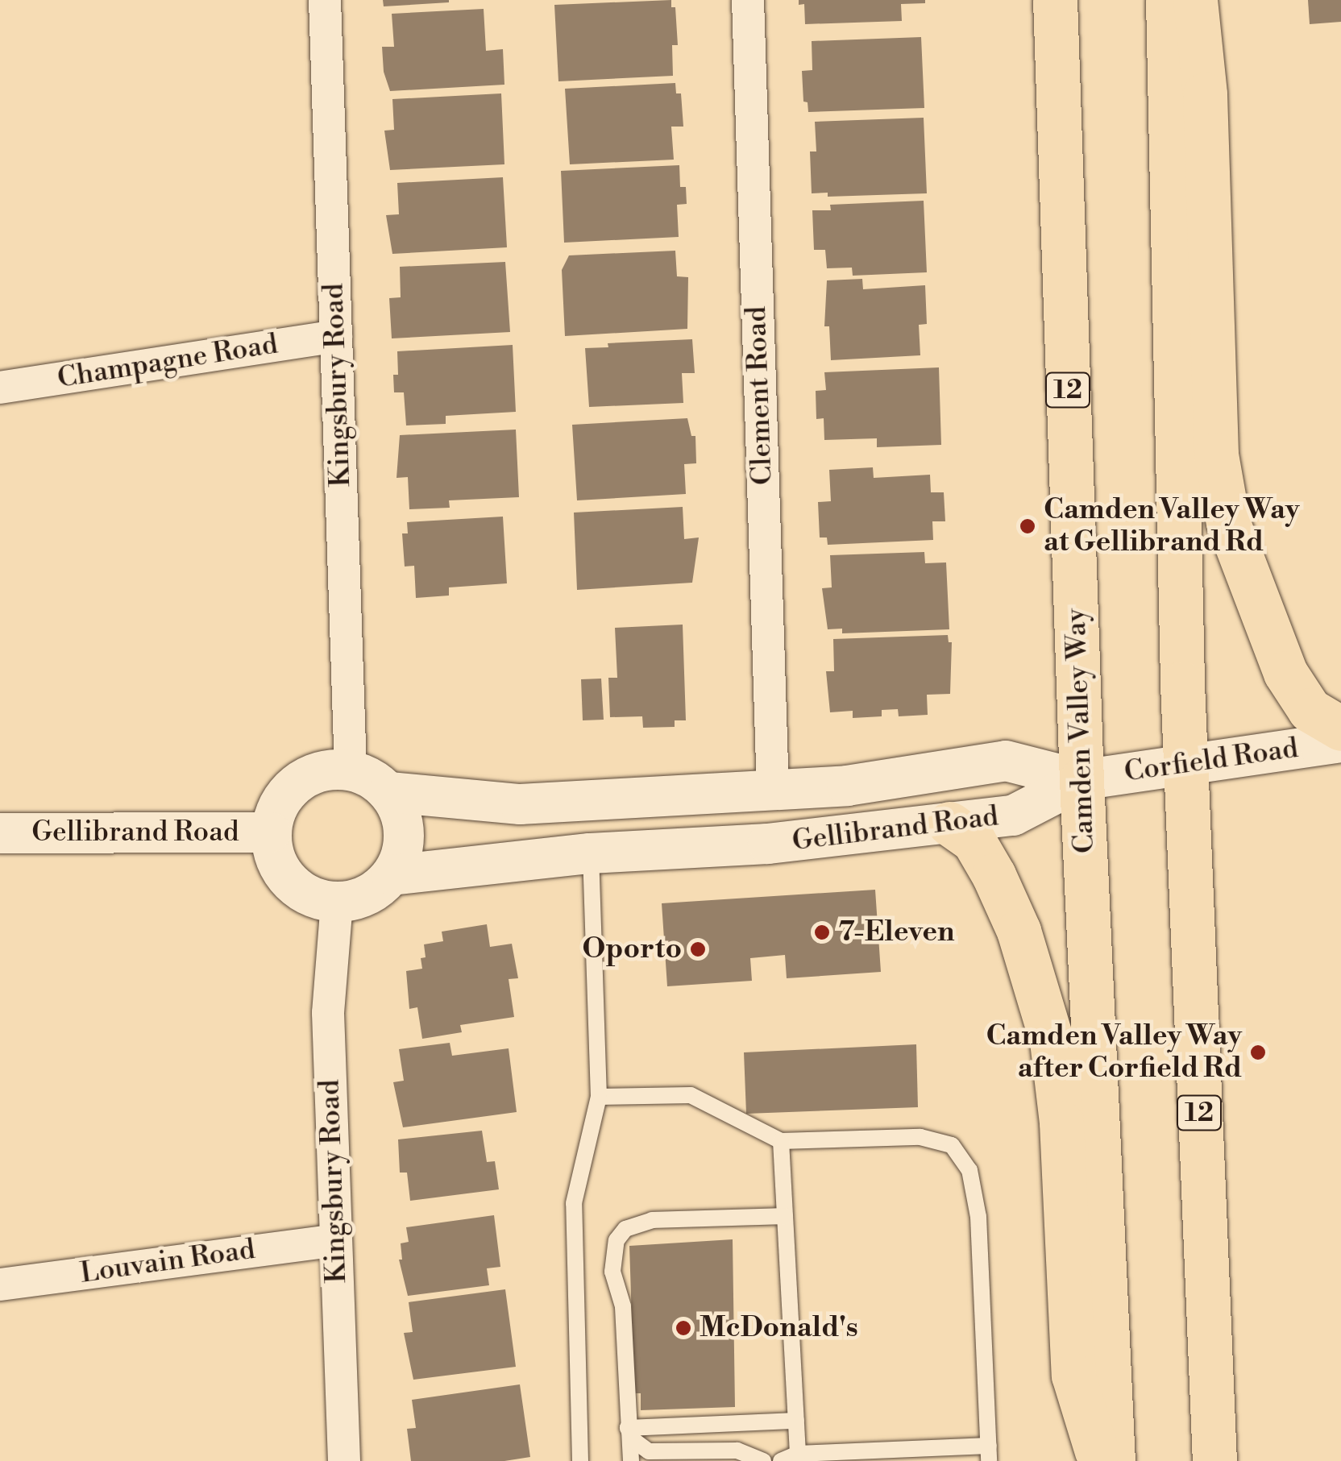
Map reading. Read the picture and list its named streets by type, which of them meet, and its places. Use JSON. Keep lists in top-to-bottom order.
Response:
{
  "streets": {
    "main road": ["12", "Camden Valley Way"],
    "street": [
      "Champagne Road",
      "Kingsbury Road",
      "Clement Road",
      "Corfield Road",
      "Gellibrand Road",
      "Louvain Road"
    ]
  },
  "crossings": [
    ["Champagne Road", "Kingsbury Road"],
    ["Kingsbury Road", "Gellibrand Road"],
    ["Kingsbury Road", "Louvain Road"],
    ["12", "Corfield Road"],
    ["Clement Road", "Gellibrand Road"],
    ["Camden Valley Way", "Corfield Road"],
    ["Camden Valley Way", "Gellibrand Road"],
    ["Corfield Road", "Gellibrand Road"]
  ],
  "places": [
    "Camden Valley Way at Gellibrand Rd",
    "7-Eleven",
    "Oporto",
    "Camden Valley Way after Corfield Rd",
    "McDonald's"
  ]
}
